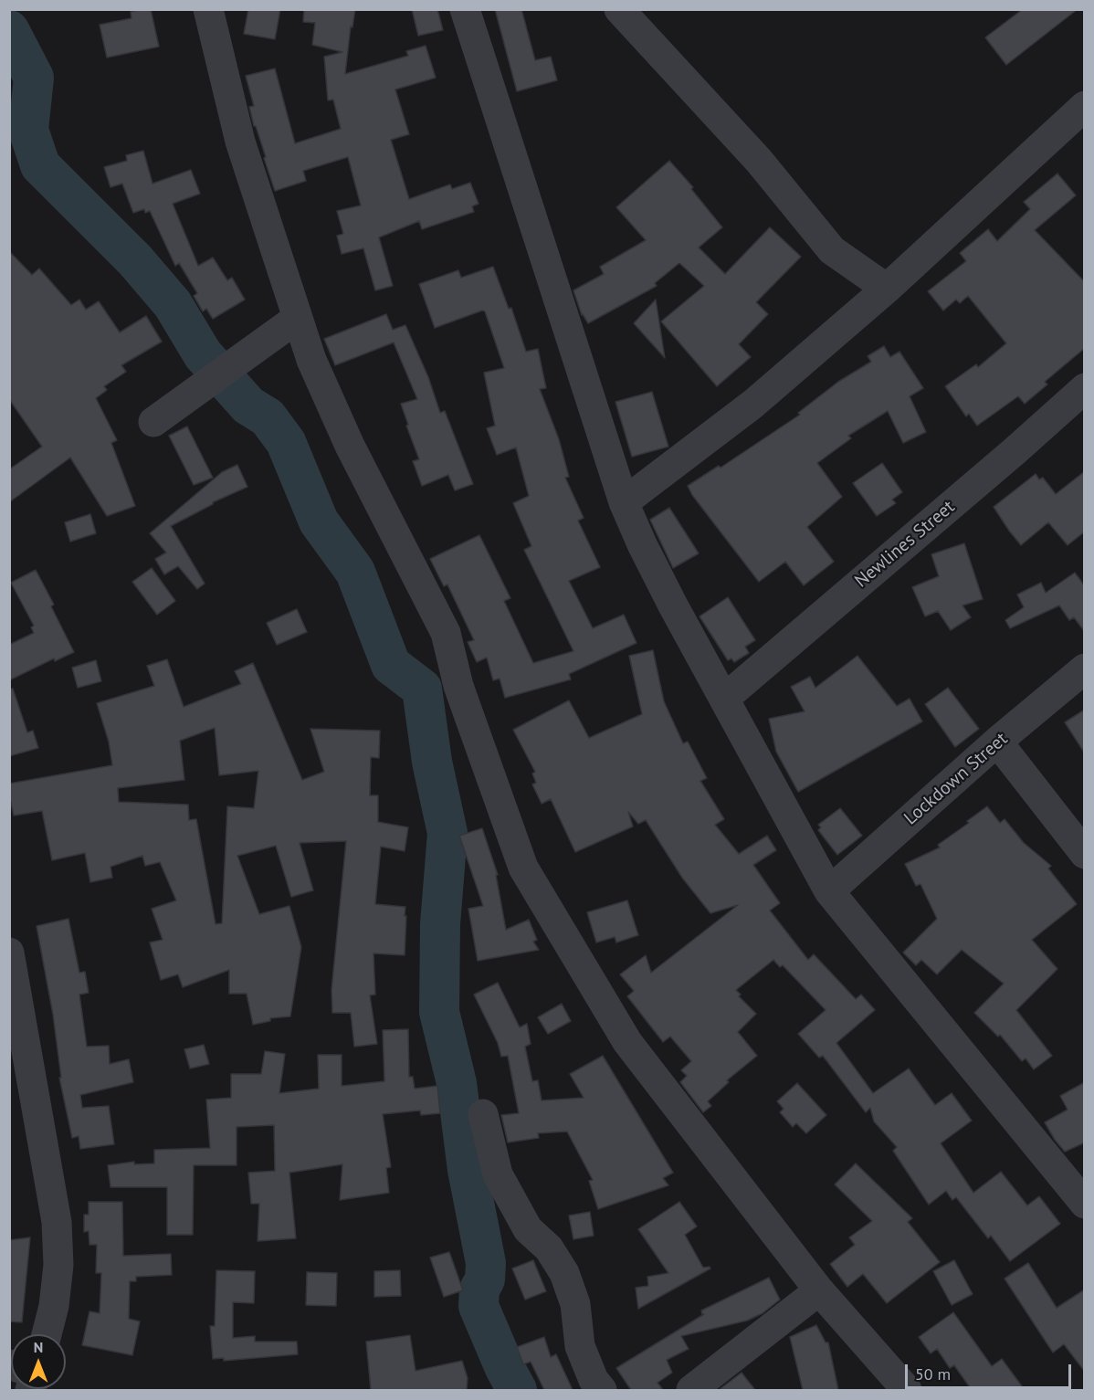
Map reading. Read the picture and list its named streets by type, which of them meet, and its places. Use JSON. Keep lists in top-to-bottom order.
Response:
{
  "streets": {
    "street": ["Newlines Street", "Lockdown Street"]
  },
  "scale_bar": "50 m",
  "north": "top"
}
